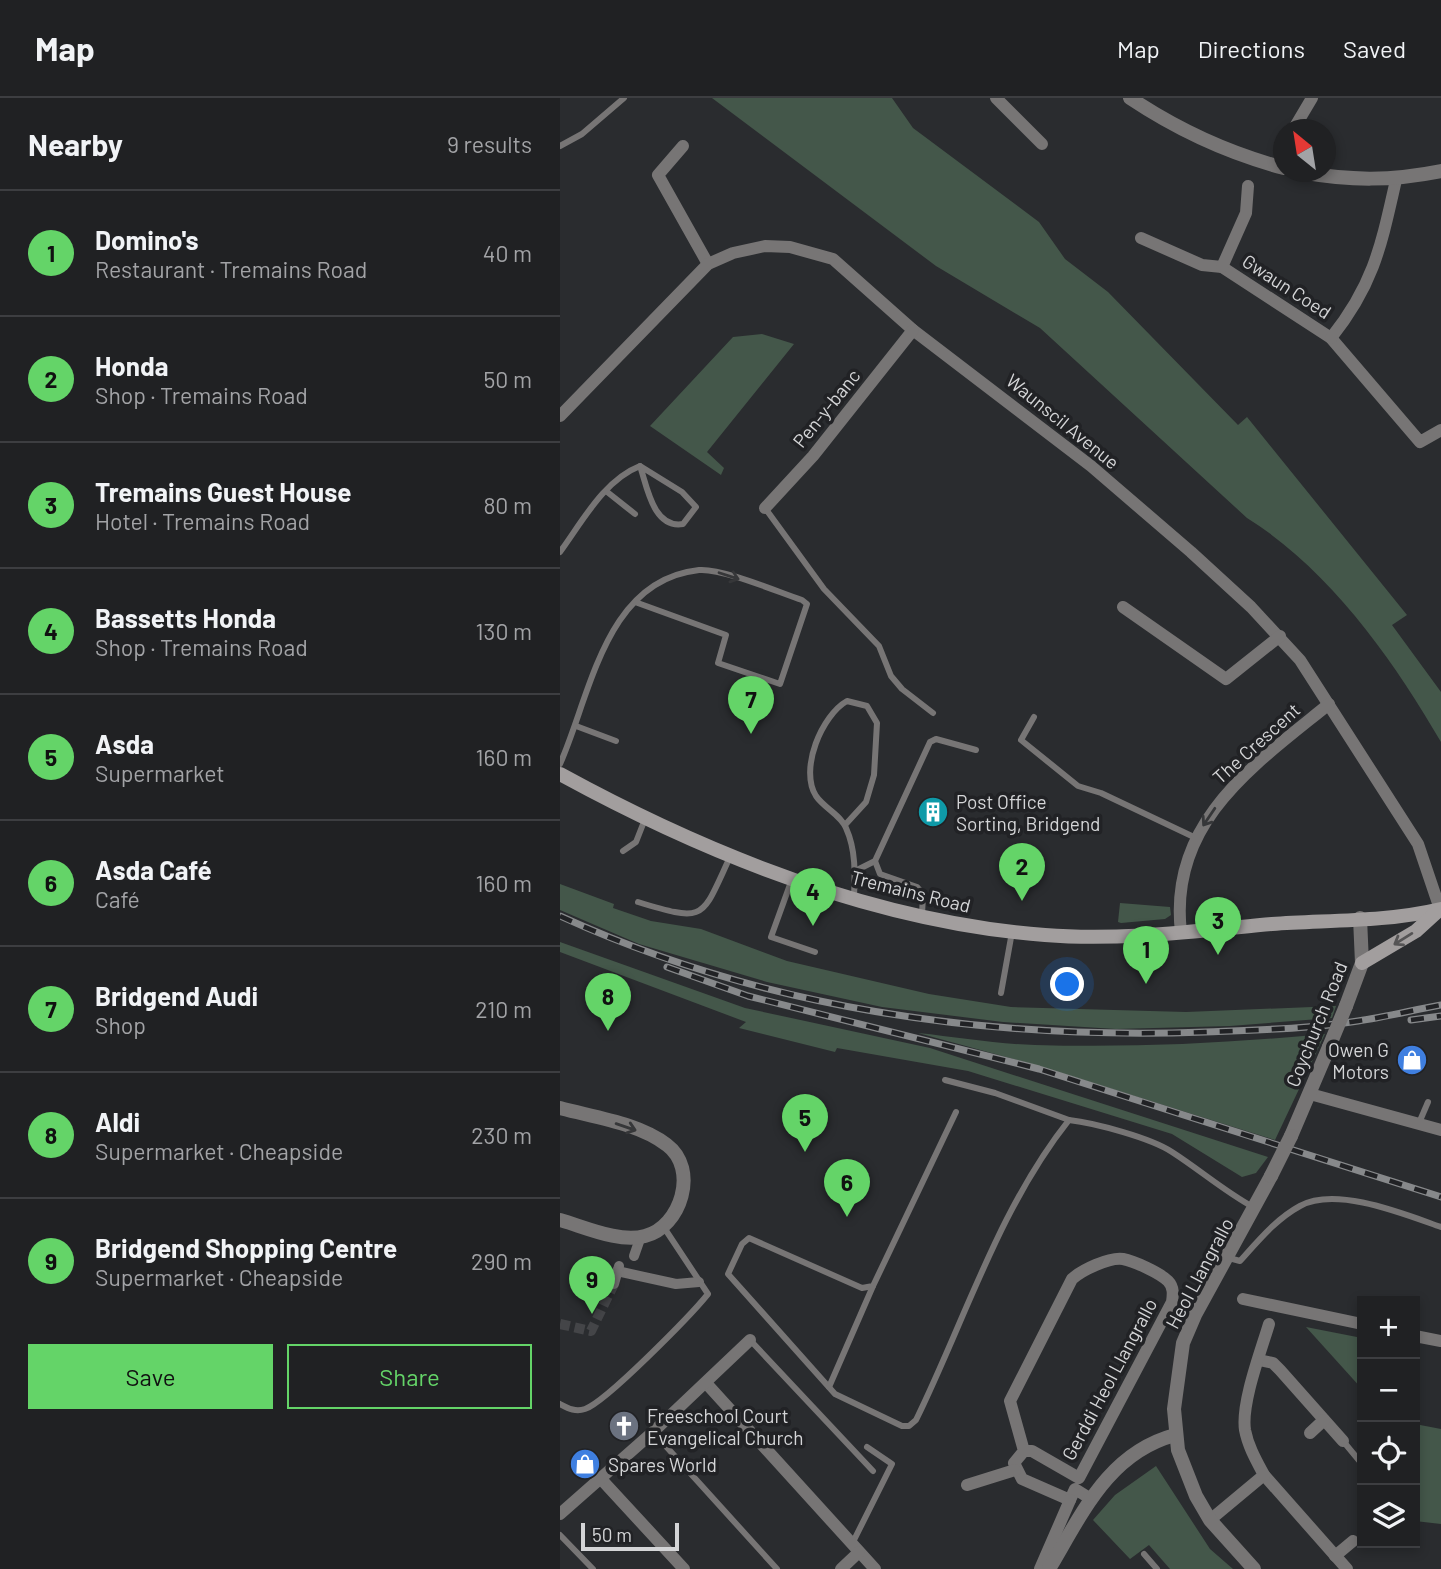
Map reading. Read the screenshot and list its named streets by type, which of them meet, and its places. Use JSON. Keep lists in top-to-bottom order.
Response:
{
  "streets": {
    "main road": ["Tremains Road"],
    "street": [
      "Gwaun Coed",
      "Pen-y-banc",
      "Waunscil Avenue",
      "The Crescent",
      "Coychurch Road",
      "Heol Llangrallo",
      "Gerddi Heol Llangrallo"
    ]
  },
  "crossings": [
    ["Pen-y-banc", "Waunscil Avenue"],
    ["Waunscil Avenue", "The Crescent"],
    ["The Crescent", "Tremains Road"],
    ["Tremains Road", "Coychurch Road"],
    ["Coychurch Road", "Heol Llangrallo"]
  ],
  "one_way": ["The Crescent"],
  "places": {
    "building": ["Post Office Sorting, Bridgend"],
    "shop": ["Owen G Motors", "Spares World"],
    "church": ["Freeschool Court Evangelical Church"]
  },
  "scale_bar": "50 m",
  "north": "top left",
  "page": {
    "header": "Map",
    "nav": ["Map", "Directions", "Saved"],
    "heading": ["Nearby", "9 results"],
    "list": [
      {
        "mark": "1",
        "name": "Domino's",
        "note": "Restaurant · Tremains Road",
        "value": "40 m"
      },
      {
        "mark": "2",
        "name": "Honda",
        "note": "Shop · Tremains Road",
        "value": "50 m"
      },
      {
        "mark": "3",
        "name": "Tremains Guest House",
        "note": "Hotel · Tremains Road",
        "value": "80 m"
      },
      {
        "mark": "4",
        "name": "Bassetts Honda",
        "note": "Shop · Tremains Road",
        "value": "130 m"
      },
      {
        "mark": "5",
        "name": "Asda",
        "note": "Supermarket",
        "value": "160 m"
      },
      {
        "mark": "6",
        "name": "Asda Café",
        "note": "Café",
        "value": "160 m"
      },
      {
        "mark": "7",
        "name": "Bridgend Audi",
        "note": "Shop",
        "value": "210 m"
      },
      {
        "mark": "8",
        "name": "Aldi",
        "note": "Supermarket · Cheapside",
        "value": "230 m"
      },
      {
        "mark": "9",
        "name": "Bridgend Shopping Centre",
        "note": "Supermarket · Cheapside",
        "value": "290 m"
      }
    ],
    "pins": [
      "7",
      "2",
      "4",
      "3",
      "1",
      "8",
      "5",
      "6",
      "9"
    ],
    "map_buttons": ["+", "−"],
    "buttons": ["Save", "Share"],
    "scale": "50 m"
  }
}
